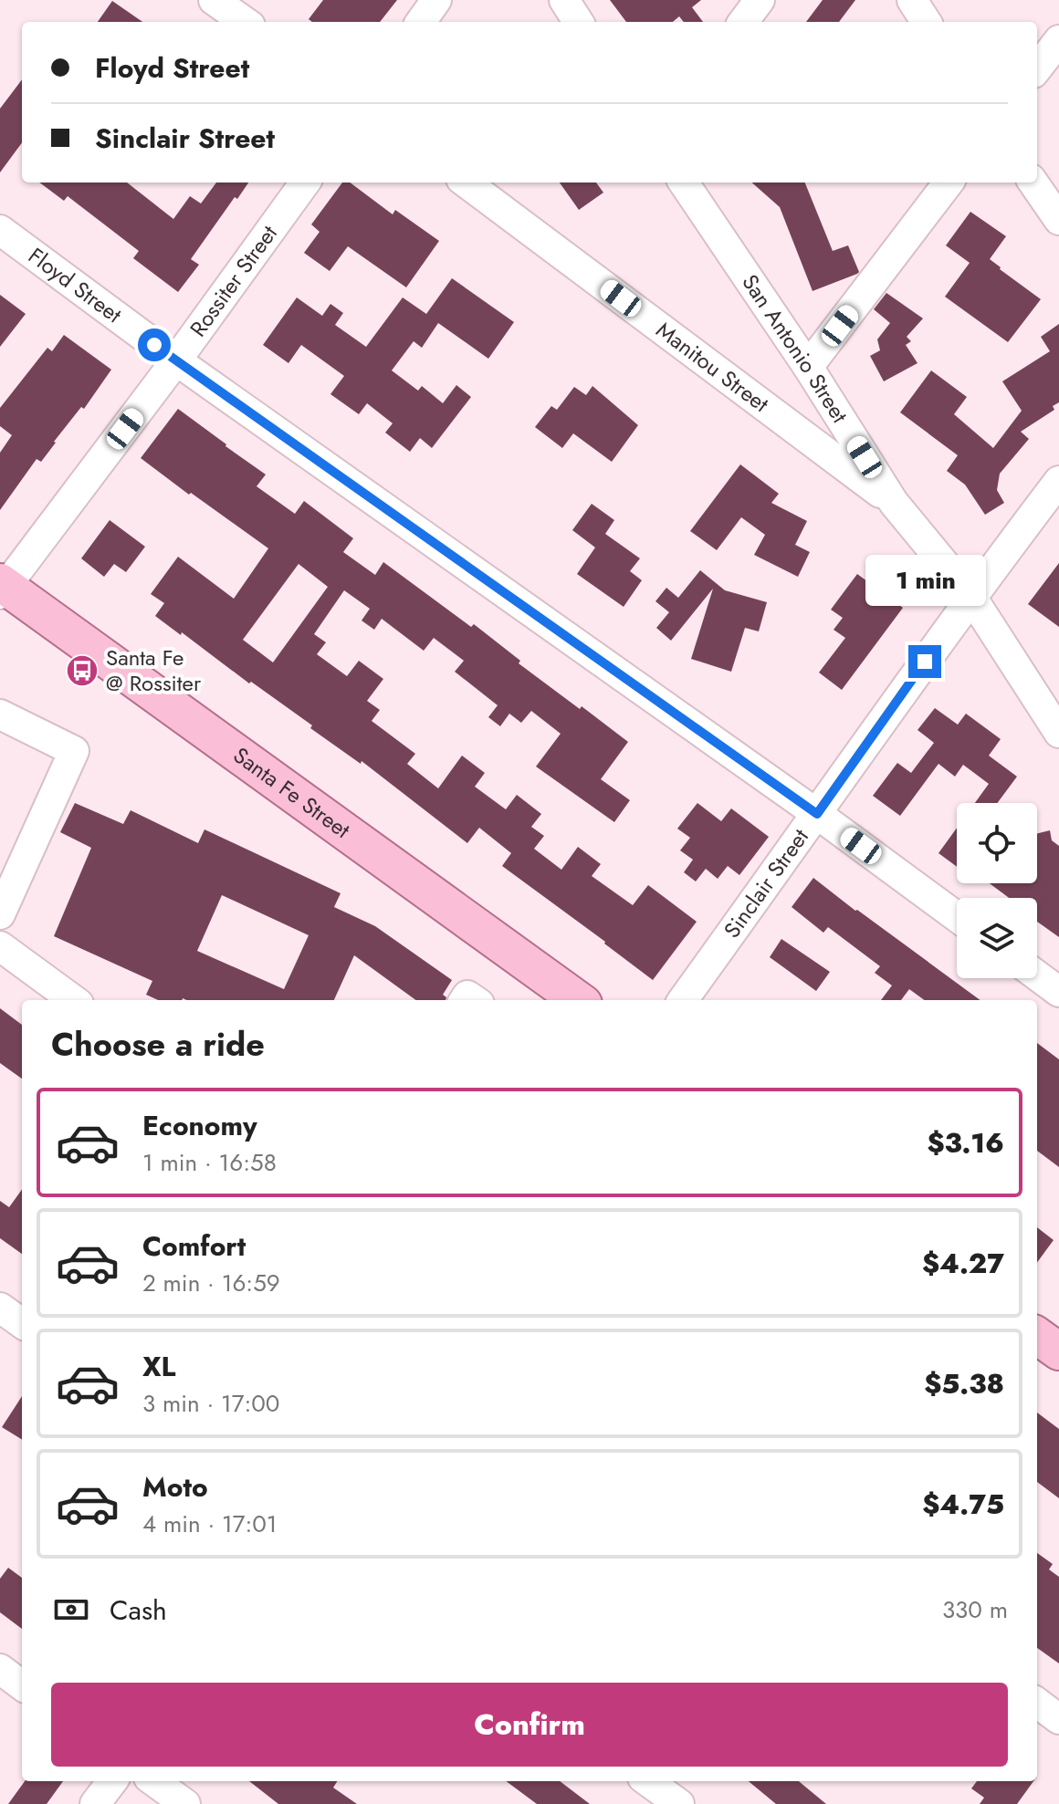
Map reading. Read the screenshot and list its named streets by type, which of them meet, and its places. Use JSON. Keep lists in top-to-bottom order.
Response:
{
  "streets": {
    "main road": ["Santa Fe Street"],
    "street": [
      "Rossiter Street",
      "Floyd Street",
      "San Antonio Street",
      "Manitou Street",
      "Sinclair Street"
    ]
  },
  "crossings": [
    ["Rossiter Street", "Floyd Street"],
    ["Rossiter Street", "Santa Fe Street"],
    ["Floyd Street", "Sinclair Street"],
    ["San Antonio Street", "Manitou Street"],
    ["San Antonio Street", "Sinclair Street"]
  ],
  "places": {
    "bus stop": ["Santa Fe @ Rossiter"]
  },
  "page": {
    "banner": ["Floyd Street", "Sinclair Street"],
    "bubble": "1 min",
    "heading": "Choose a ride",
    "list": [
      {
        "name": "Economy",
        "note": "1 min · 16:58",
        "value": "$3.16"
      },
      {
        "name": "Comfort",
        "note": "2 min · 16:59",
        "value": "$4.27"
      },
      {
        "name": "XL",
        "note": "3 min · 17:00",
        "value": "$5.38"
      },
      {
        "name": "Moto",
        "note": "4 min · 17:01",
        "value": "$4.75"
      }
    ],
    "pay": ["Cash", "330 m"],
    "buttons": "Confirm"
  }
}
